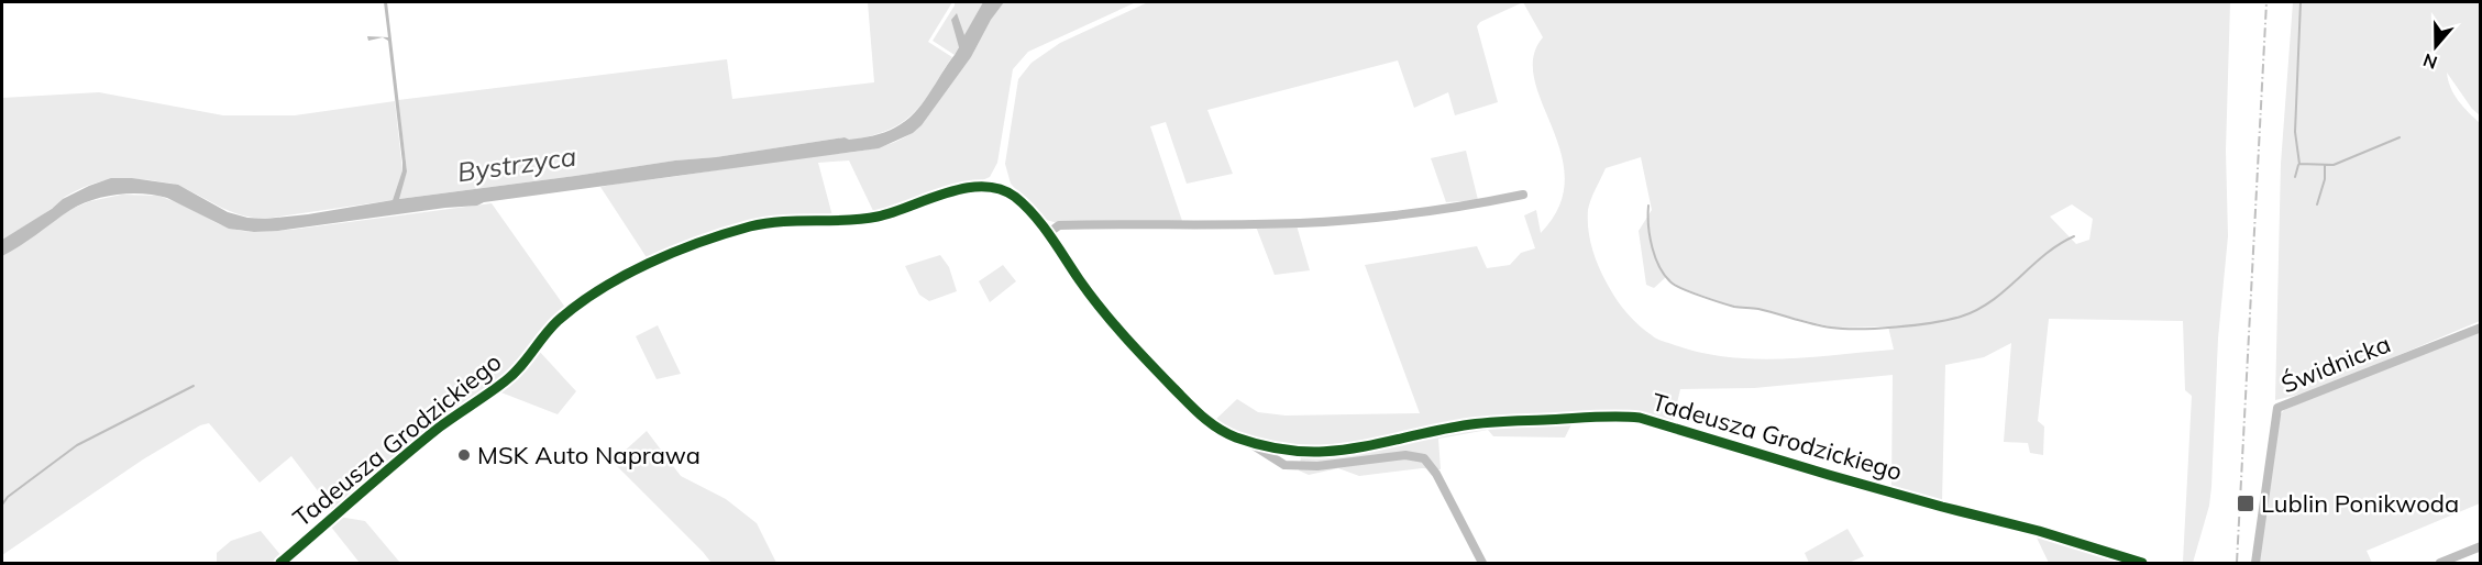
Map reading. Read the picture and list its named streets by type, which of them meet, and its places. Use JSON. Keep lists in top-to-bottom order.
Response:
{
  "streets": {
    "street": ["Świdnicka", "Tadeusza Grodzickiego"]
  },
  "water": ["Bystrzyca"],
  "places": {
    "other": ["MSK Auto Naprawa"],
    "transit": ["Lublin Ponikwoda"]
  },
  "north": "bottom"
}
